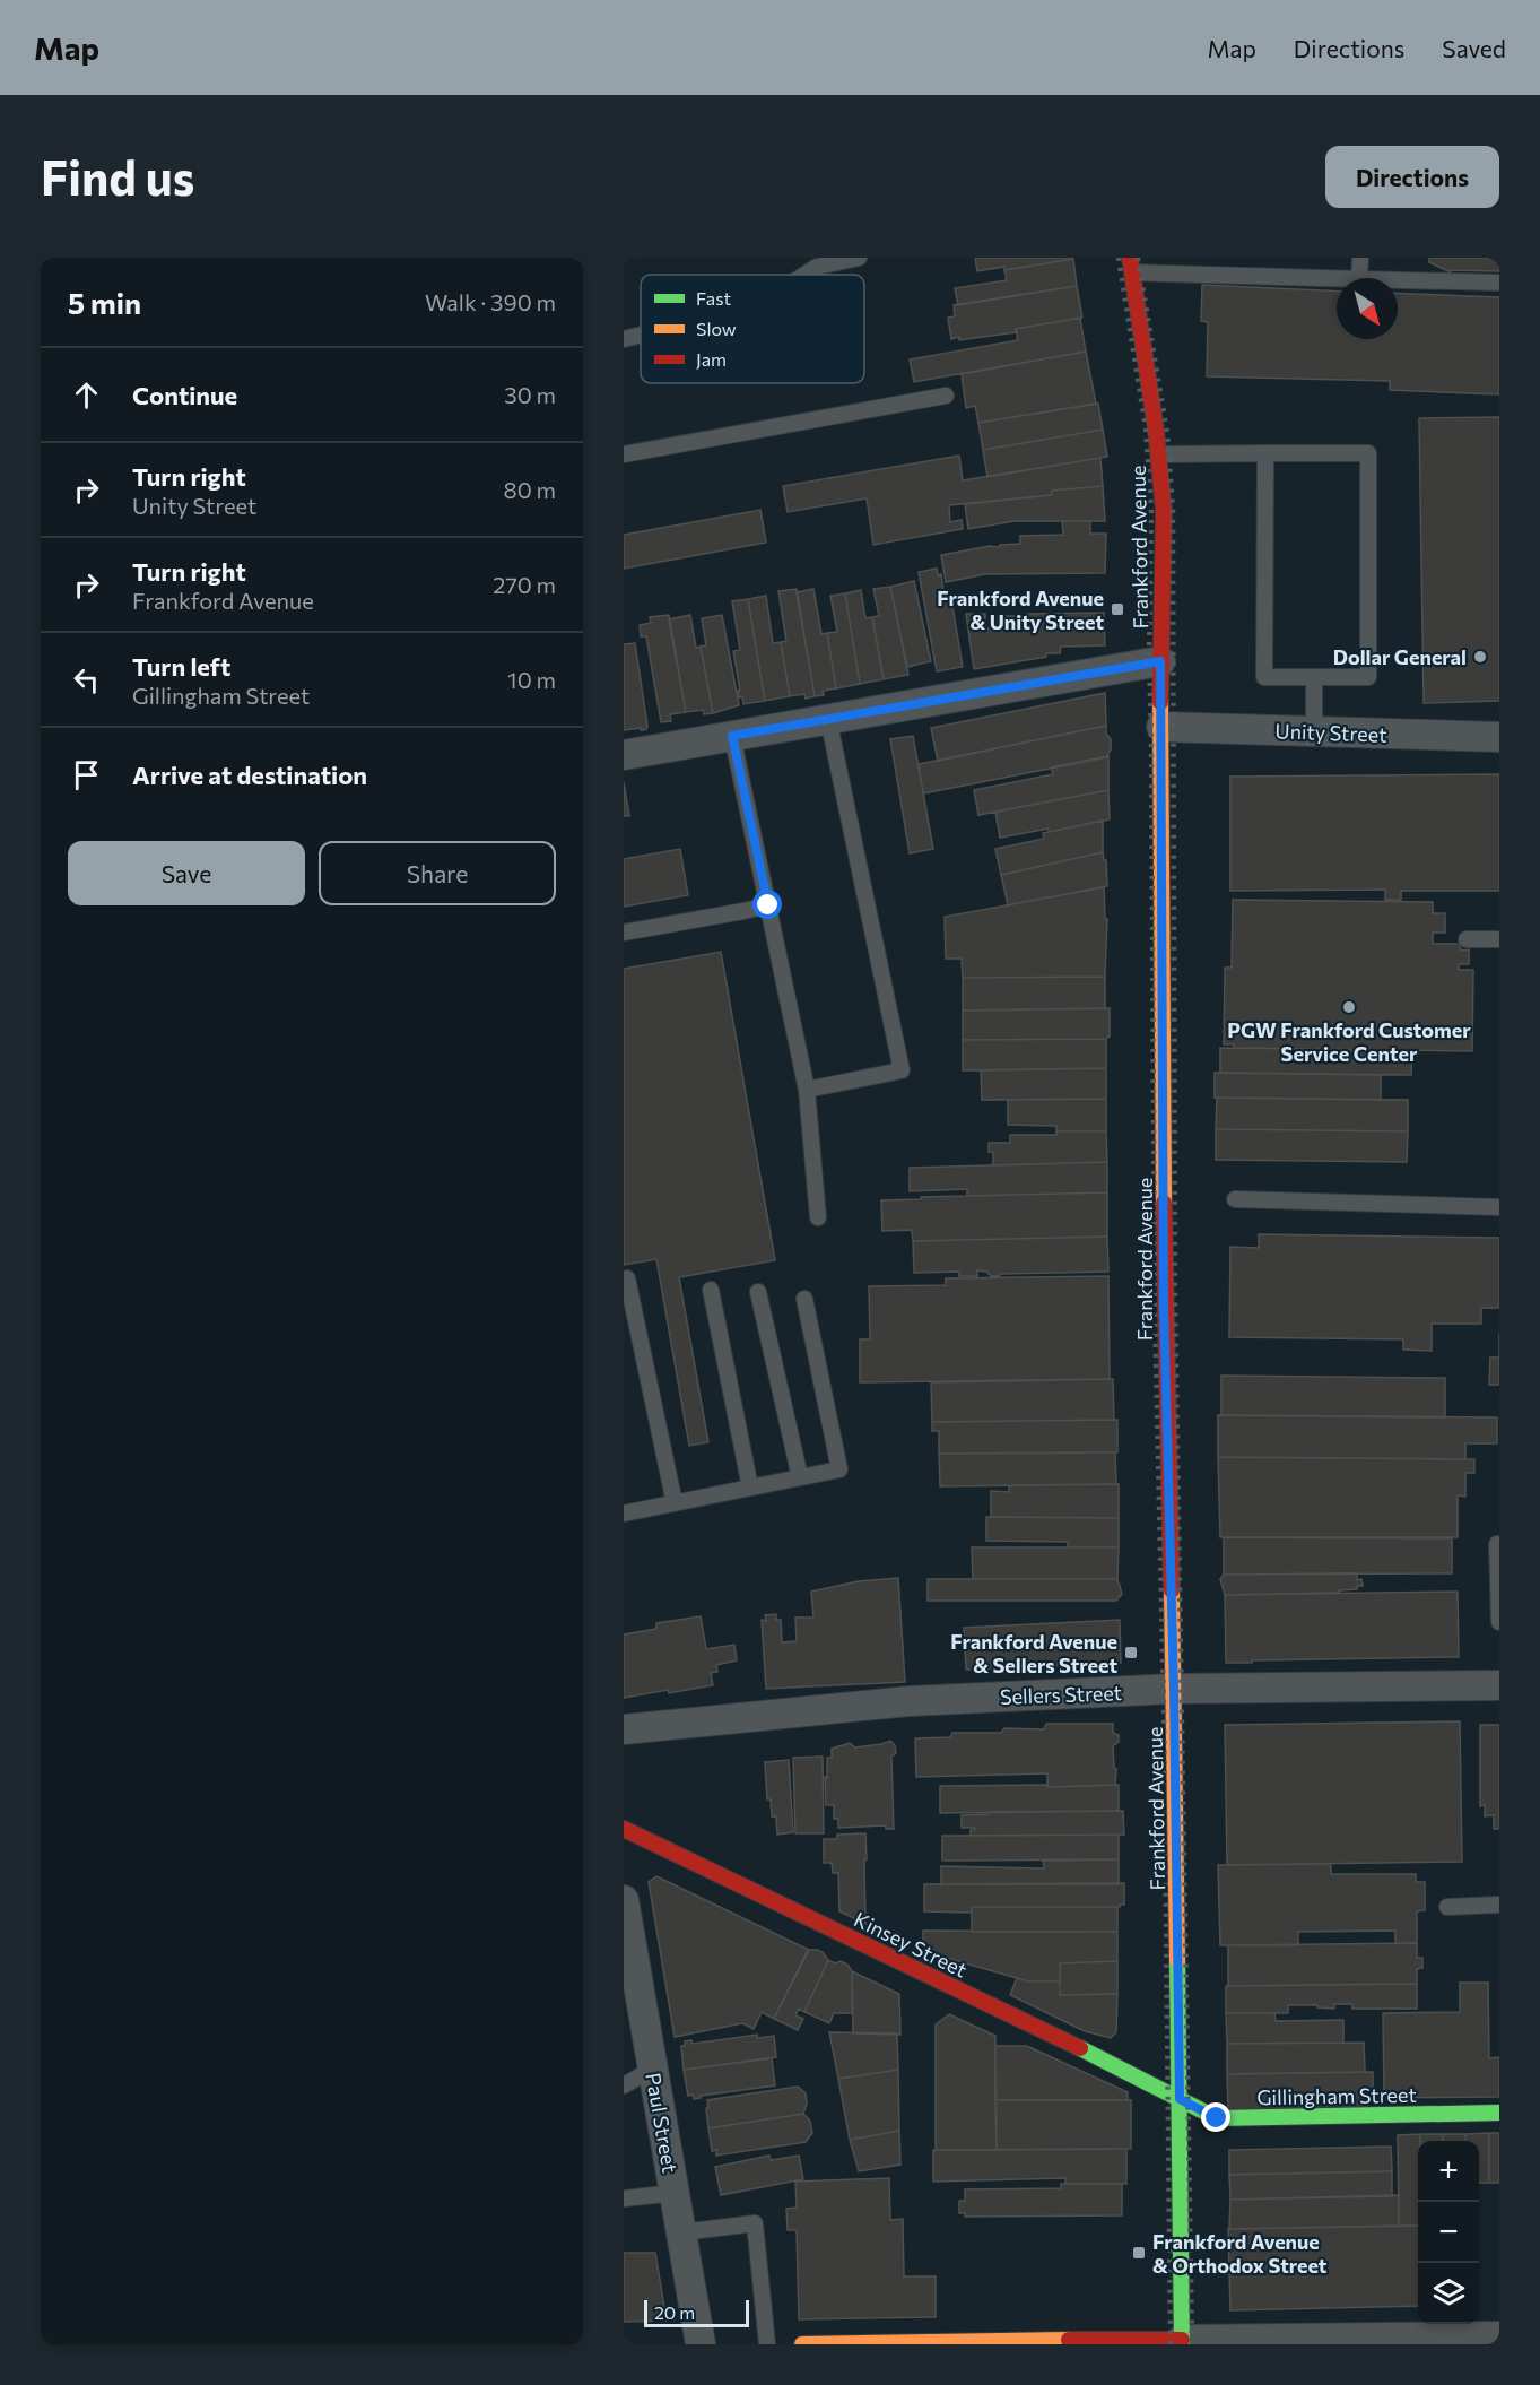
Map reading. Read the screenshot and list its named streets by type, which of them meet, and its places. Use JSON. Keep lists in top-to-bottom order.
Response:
{
  "streets": {
    "main road": ["Frankford Avenue", "Kinsey Street", "Gillingham Street"],
    "street": ["Unity Street", "Sellers Street", "Paul Street"]
  },
  "crossings": [
    ["Frankford Avenue", "Unity Street"],
    ["Frankford Avenue", "Sellers Street"],
    ["Frankford Avenue", "Kinsey Street"],
    ["Frankford Avenue", "Gillingham Street"],
    ["Kinsey Street", "Gillingham Street"]
  ],
  "places": {
    "transit": ["Frankford Avenue & Unity Street", "Frankford Avenue & Sellers Street", "Frankford Avenue & Orthodox Street"],
    "other": ["Dollar General", "PGW Frankford Customer Service Center"]
  },
  "legend": ["Fast", "Slow", "Jam"],
  "scale_bar": "20 m",
  "north": "bottom right",
  "page": {
    "header": "Map",
    "nav": ["Map", "Directions", "Saved"],
    "buttons": [
      "Directions",
      ["Save", "Share"]
    ],
    "title": "Find us",
    "heading": ["5 min", "Walk · 390 m"],
    "list": [
      ["Continue", "30 m"],
      ["Turn right", "Unity Street", "80 m"],
      ["Turn right", "Frankford Avenue", "270 m"],
      ["Turn left", "Gillingham Street", "10 m"],
      "Arrive at destination"
    ],
    "map_buttons": ["+", "−"],
    "scale": "20 m"
  }
}
